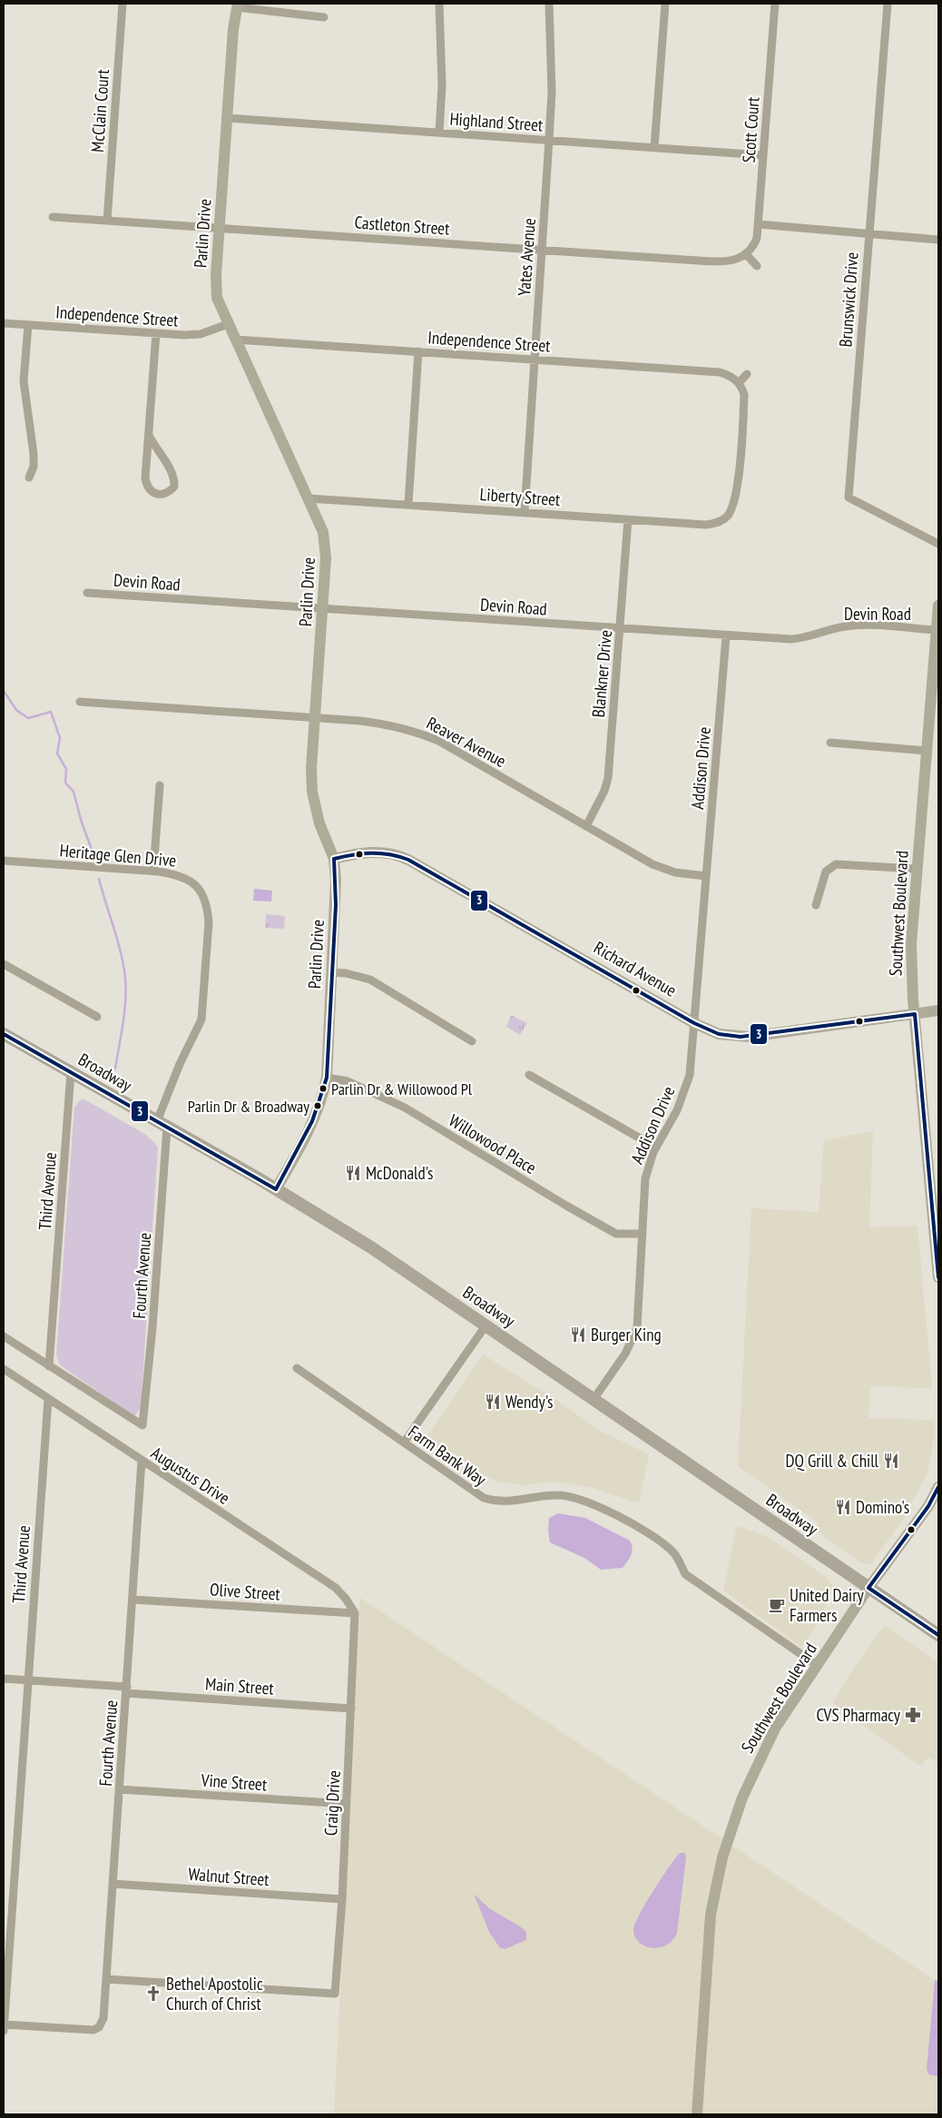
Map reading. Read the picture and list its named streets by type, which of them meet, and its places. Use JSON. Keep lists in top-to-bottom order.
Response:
{
  "streets": {
    "main road": ["Broadway"],
    "street": [
      "McClain Court",
      "Highland Street",
      "Scott Court",
      "Castleton Street",
      "Parlin Drive",
      "Yates Avenue",
      "Brunswick Drive",
      "Independence Street",
      "Liberty Street",
      "Devin Road",
      "Blankner Drive",
      "Reaver Avenue",
      "Addison Drive",
      "Heritage Glen Drive",
      "Southwest Boulevard",
      "Richard Avenue",
      "Willowood Place",
      "Third Avenue",
      "Fourth Avenue",
      "Farm Bank Way",
      "Augustus Drive",
      "Olive Street",
      "Main Street",
      "Vine Street",
      "Craig Drive",
      "Walnut Street"
    ]
  },
  "crossings": [
    ["McClain Court", "Castleton Street"],
    ["Highland Street", "Scott Court"],
    ["Highland Street", "Parlin Drive"],
    ["Highland Street", "Yates Avenue"],
    ["Scott Court", "Castleton Street"],
    ["Castleton Street", "Parlin Drive"],
    ["Castleton Street", "Yates Avenue"],
    ["Parlin Drive", "Independence Street"],
    ["Parlin Drive", "Liberty Street"],
    ["Parlin Drive", "Devin Road"],
    ["Parlin Drive", "Reaver Avenue"],
    ["Parlin Drive", "Richard Avenue"],
    ["Parlin Drive", "Broadway"],
    ["Parlin Drive", "Willowood Place"],
    ["Yates Avenue", "Independence Street"],
    ["Yates Avenue", "Liberty Street"],
    ["Independence Street", "Liberty Street"],
    ["Liberty Street", "Blankner Drive"],
    ["Devin Road", "Blankner Drive"],
    ["Devin Road", "Addison Drive"],
    ["Devin Road", "Southwest Boulevard"],
    ["Blankner Drive", "Reaver Avenue"],
    ["Reaver Avenue", "Addison Drive"],
    ["Addison Drive", "Richard Avenue"],
    ["Addison Drive", "Broadway"],
    ["Addison Drive", "Willowood Place"],
    ["Heritage Glen Drive", "Broadway"],
    ["Heritage Glen Drive", "Fourth Avenue"],
    ["Southwest Boulevard", "Richard Avenue"],
    ["Southwest Boulevard", "Broadway"],
    ["Southwest Boulevard", "Farm Bank Way"],
    ["Broadway", "Third Avenue"],
    ["Broadway", "Fourth Avenue"],
    ["Third Avenue", "Fourth Avenue"],
    ["Third Avenue", "Augustus Drive"],
    ["Third Avenue", "Main Street"],
    ["Fourth Avenue", "Augustus Drive"],
    ["Fourth Avenue", "Olive Street"],
    ["Fourth Avenue", "Main Street"],
    ["Fourth Avenue", "Vine Street"],
    ["Fourth Avenue", "Craig Drive"],
    ["Fourth Avenue", "Walnut Street"],
    ["Augustus Drive", "Olive Street"],
    ["Augustus Drive", "Craig Drive"],
    ["Olive Street", "Craig Drive"],
    ["Main Street", "Craig Drive"],
    ["Vine Street", "Craig Drive"],
    ["Craig Drive", "Walnut Street"]
  ],
  "places": {
    "other": ["Parlin Dr & Willowood Pl", "Parlin Dr & Broadway"],
    "restaurant": [
      "McDonald's",
      "Burger King",
      "Wendy's",
      "DQ Grill & Chill",
      "Domino's"
    ],
    "cafe": ["United Dairy Farmers"],
    "pharmacy": ["CVS Pharmacy"],
    "church": ["Bethel Apostolic Church of Christ"]
  },
  "lines": ["transit line 3"]
}
